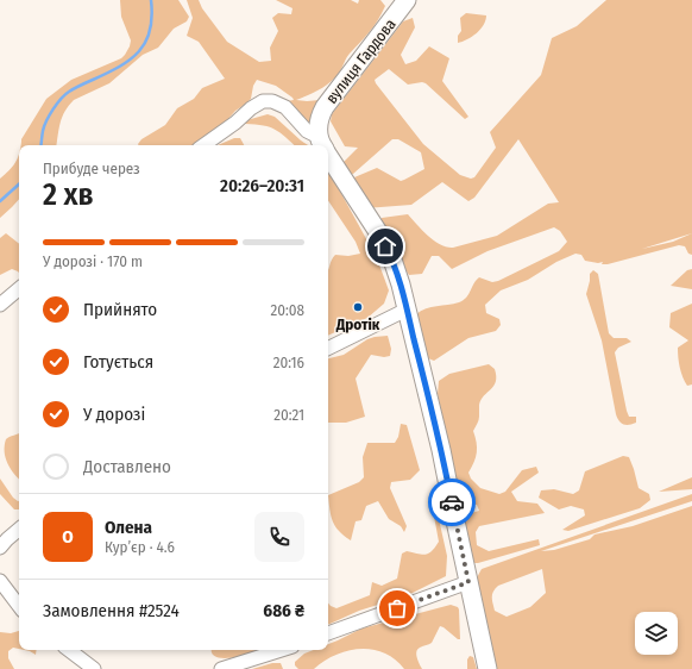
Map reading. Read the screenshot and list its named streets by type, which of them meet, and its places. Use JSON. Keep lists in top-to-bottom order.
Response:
{
  "streets": {
    "street": ["вулиця Гардова"]
  },
  "places": ["Дротік"],
  "page": {
    "heading": ["2 хв", "Прибуде через", "20:26–20:31"],
    "panel": [
      "Олена",
      "Кур’єр · 4.6",
      "Замовлення #2524",
      "686 ₴"
    ],
    "bar": "У дорозі · 170 m",
    "list": [
      ["Прийнято", "20:08"],
      ["Готується", "20:16"],
      ["У дорозі", "20:21"],
      "Доставлено"
    ],
    "round": "О"
  }
}
